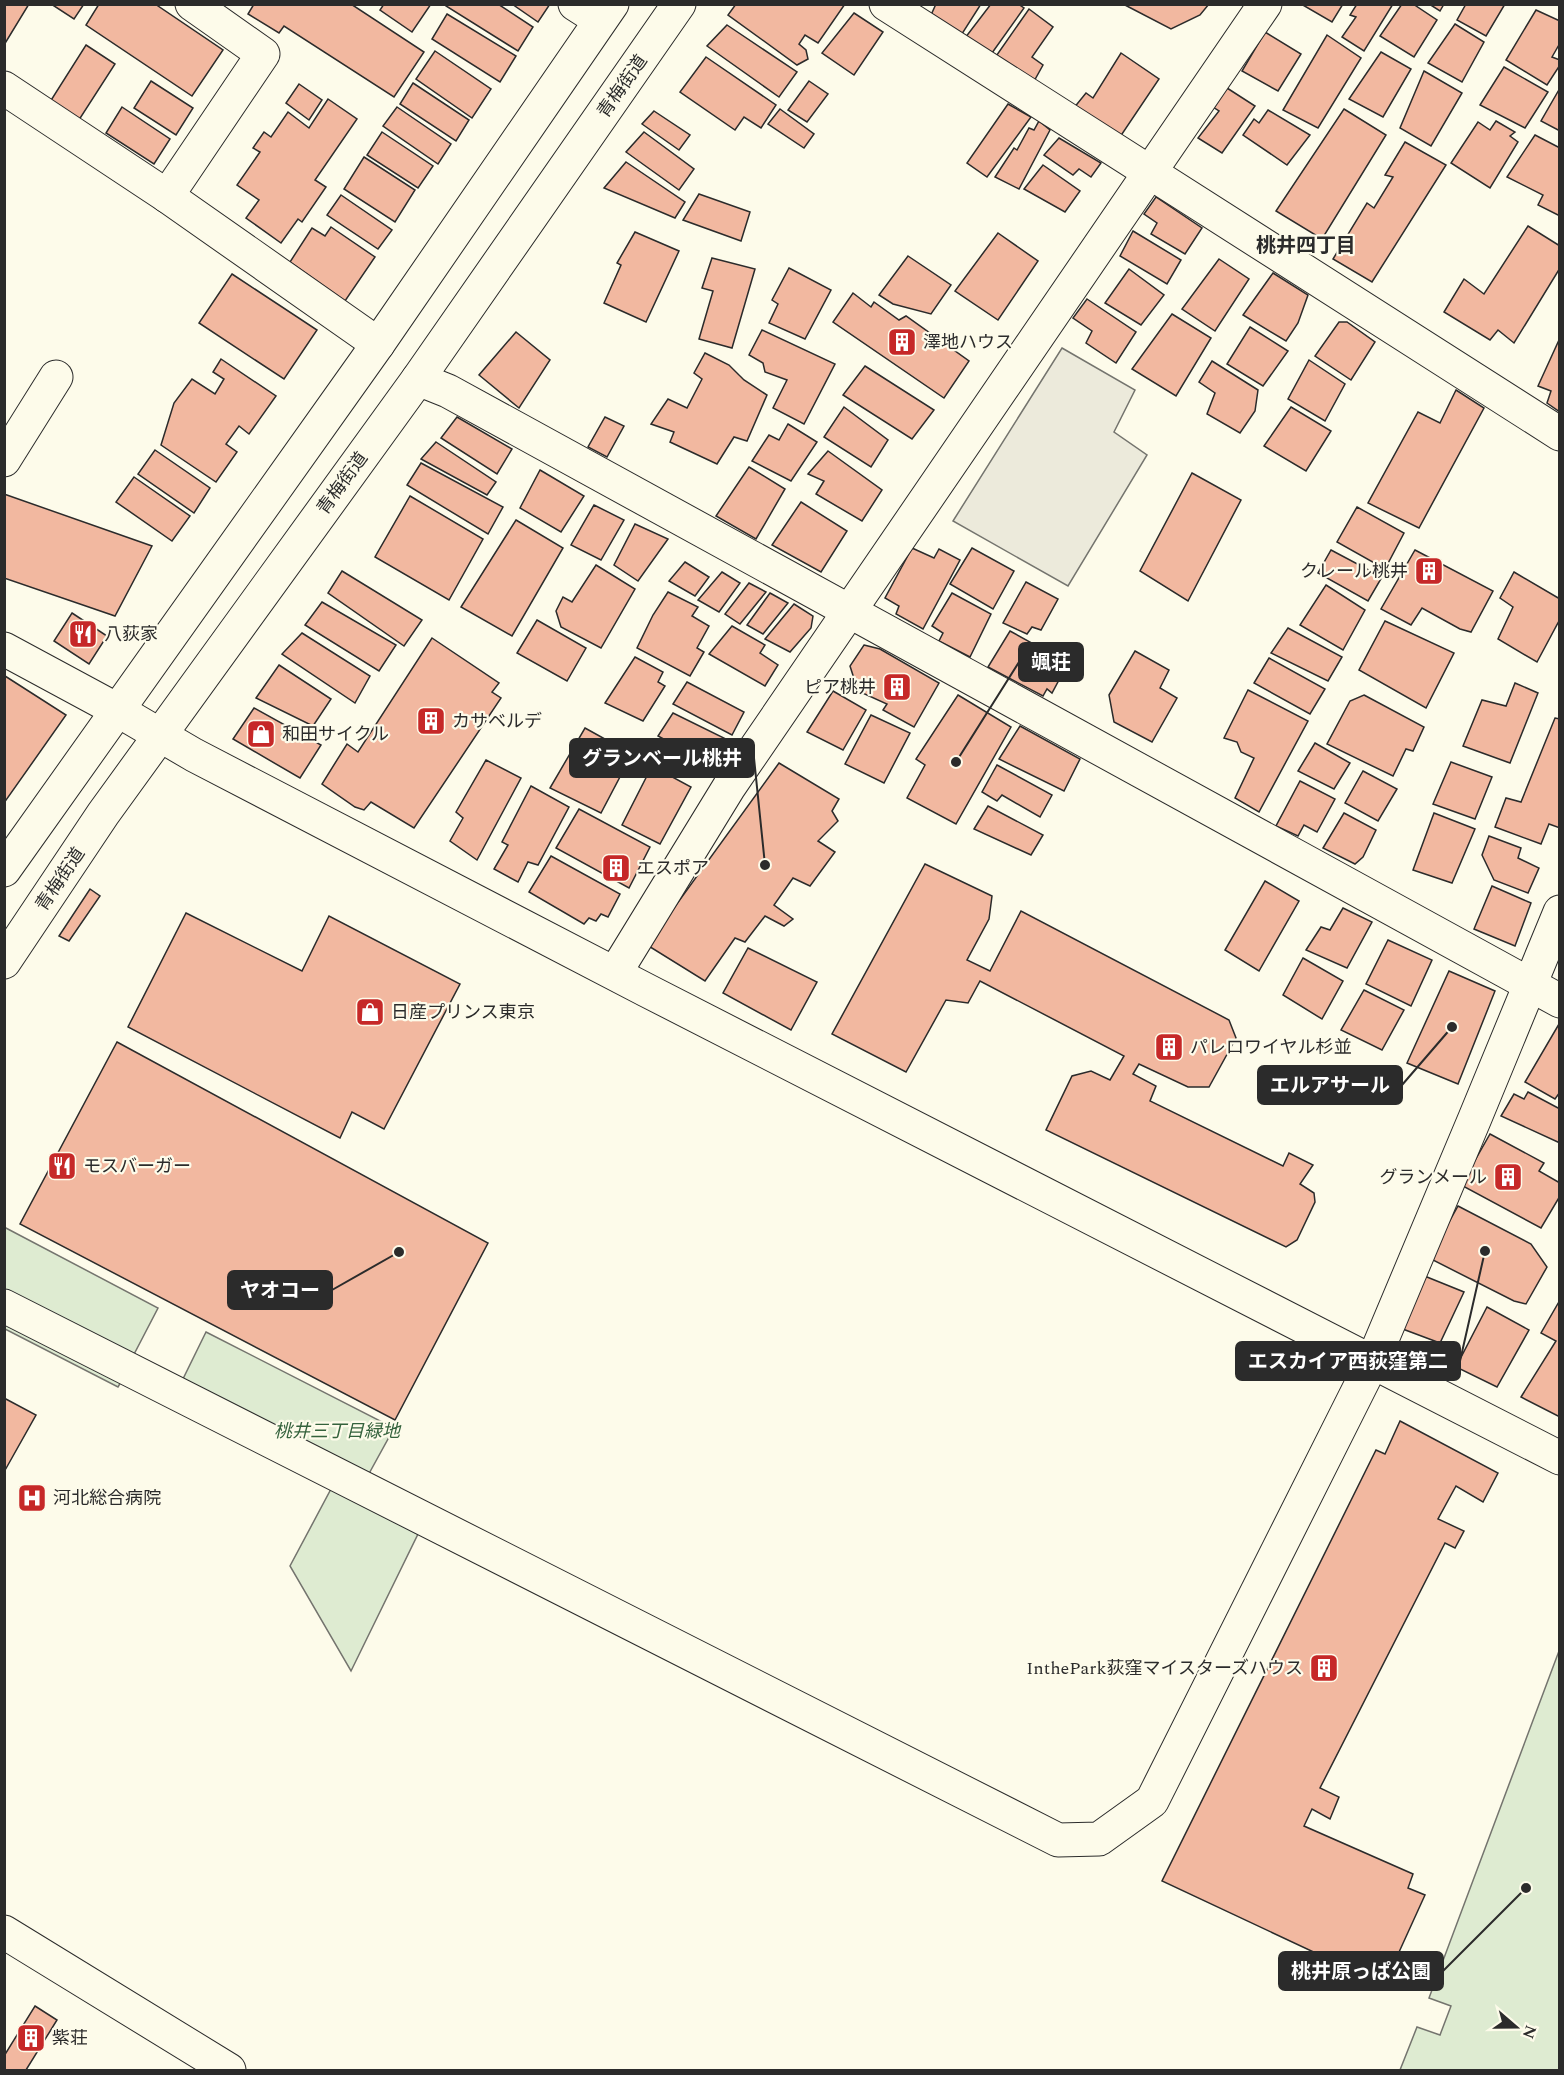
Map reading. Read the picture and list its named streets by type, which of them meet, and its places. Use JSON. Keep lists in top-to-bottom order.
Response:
{
  "streets": {
    "street": ["青梅街道"]
  },
  "districts": ["桃井四丁目"],
  "parks": ["桃井三丁目緑地"],
  "places": {
    "building": [
      "澤地ハウス",
      "クレール桃井",
      "ピア桃井",
      "カサベルデ",
      "エスポア",
      "パレロワイヤル杉並",
      "グランメール",
      "InthePark荻窪マイスターズハウス",
      "紫荘"
    ],
    "restaurant": ["八荻家", "モスバーガー"],
    "shop": ["和田サイクル", "日産プリンス東京"],
    "other": [
      "颯荘",
      "グランベール桃井",
      "エルアサール",
      "エスカイア西荻窪第二",
      "ヤオコー",
      "桃井原っぱ公園"
    ],
    "hospital": ["河北総合病院"]
  },
  "north": "right"
}
